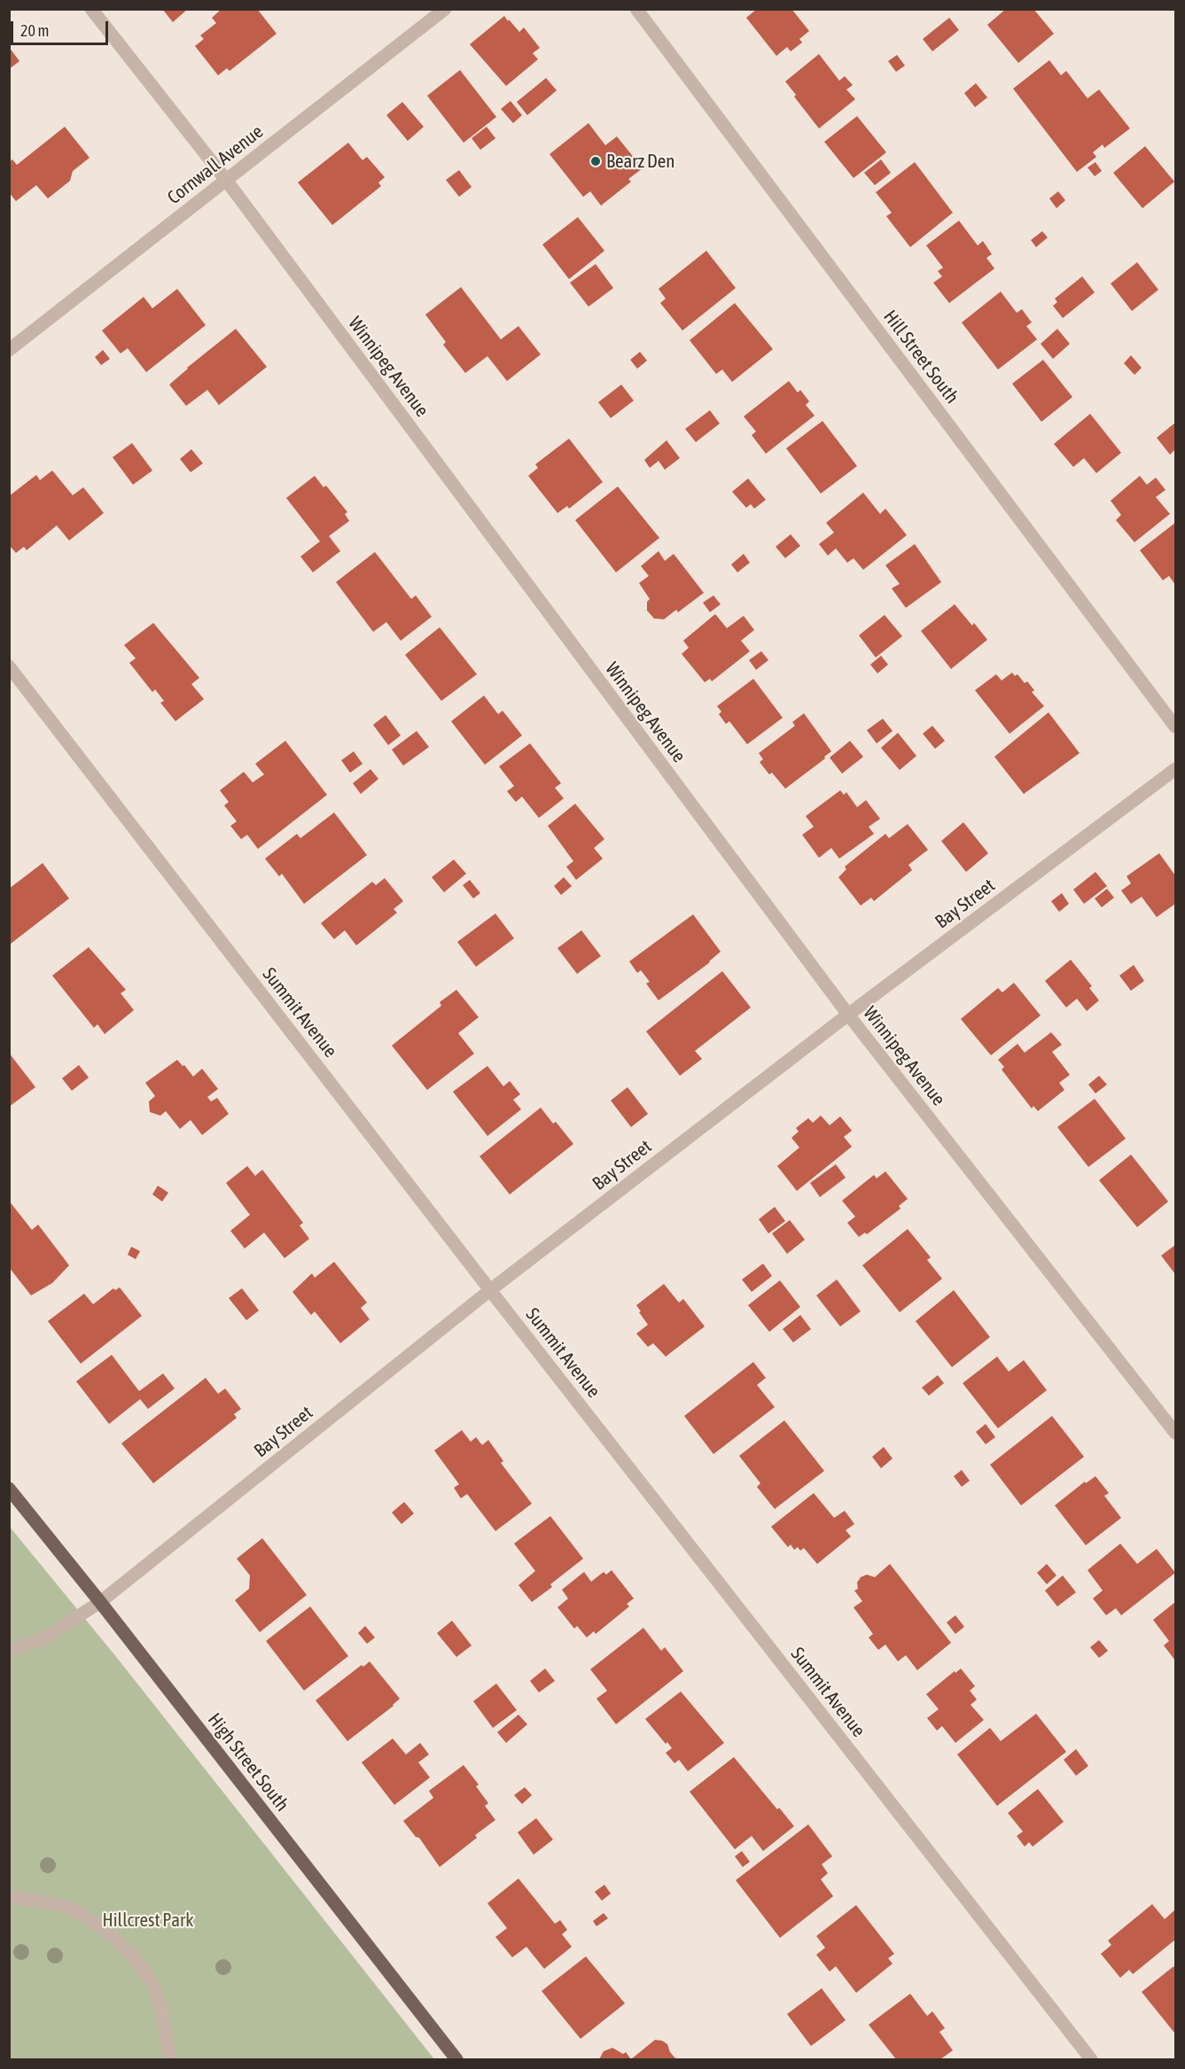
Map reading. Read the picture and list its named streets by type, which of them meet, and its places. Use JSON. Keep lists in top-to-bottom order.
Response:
{
  "streets": {
    "main road": ["High Street South"],
    "street": [
      "Cornwall Avenue",
      "Hill Street South",
      "Winnipeg Avenue",
      "Bay Street",
      "Summit Avenue"
    ]
  },
  "crossings": [
    ["Cornwall Avenue", "Winnipeg Avenue"],
    ["Winnipeg Avenue", "Bay Street"],
    ["Bay Street", "Summit Avenue"],
    ["Bay Street", "High Street South"]
  ],
  "parks": ["Hillcrest Park"],
  "places": ["Bearz Den"],
  "scale_bar": "20 m"
}
